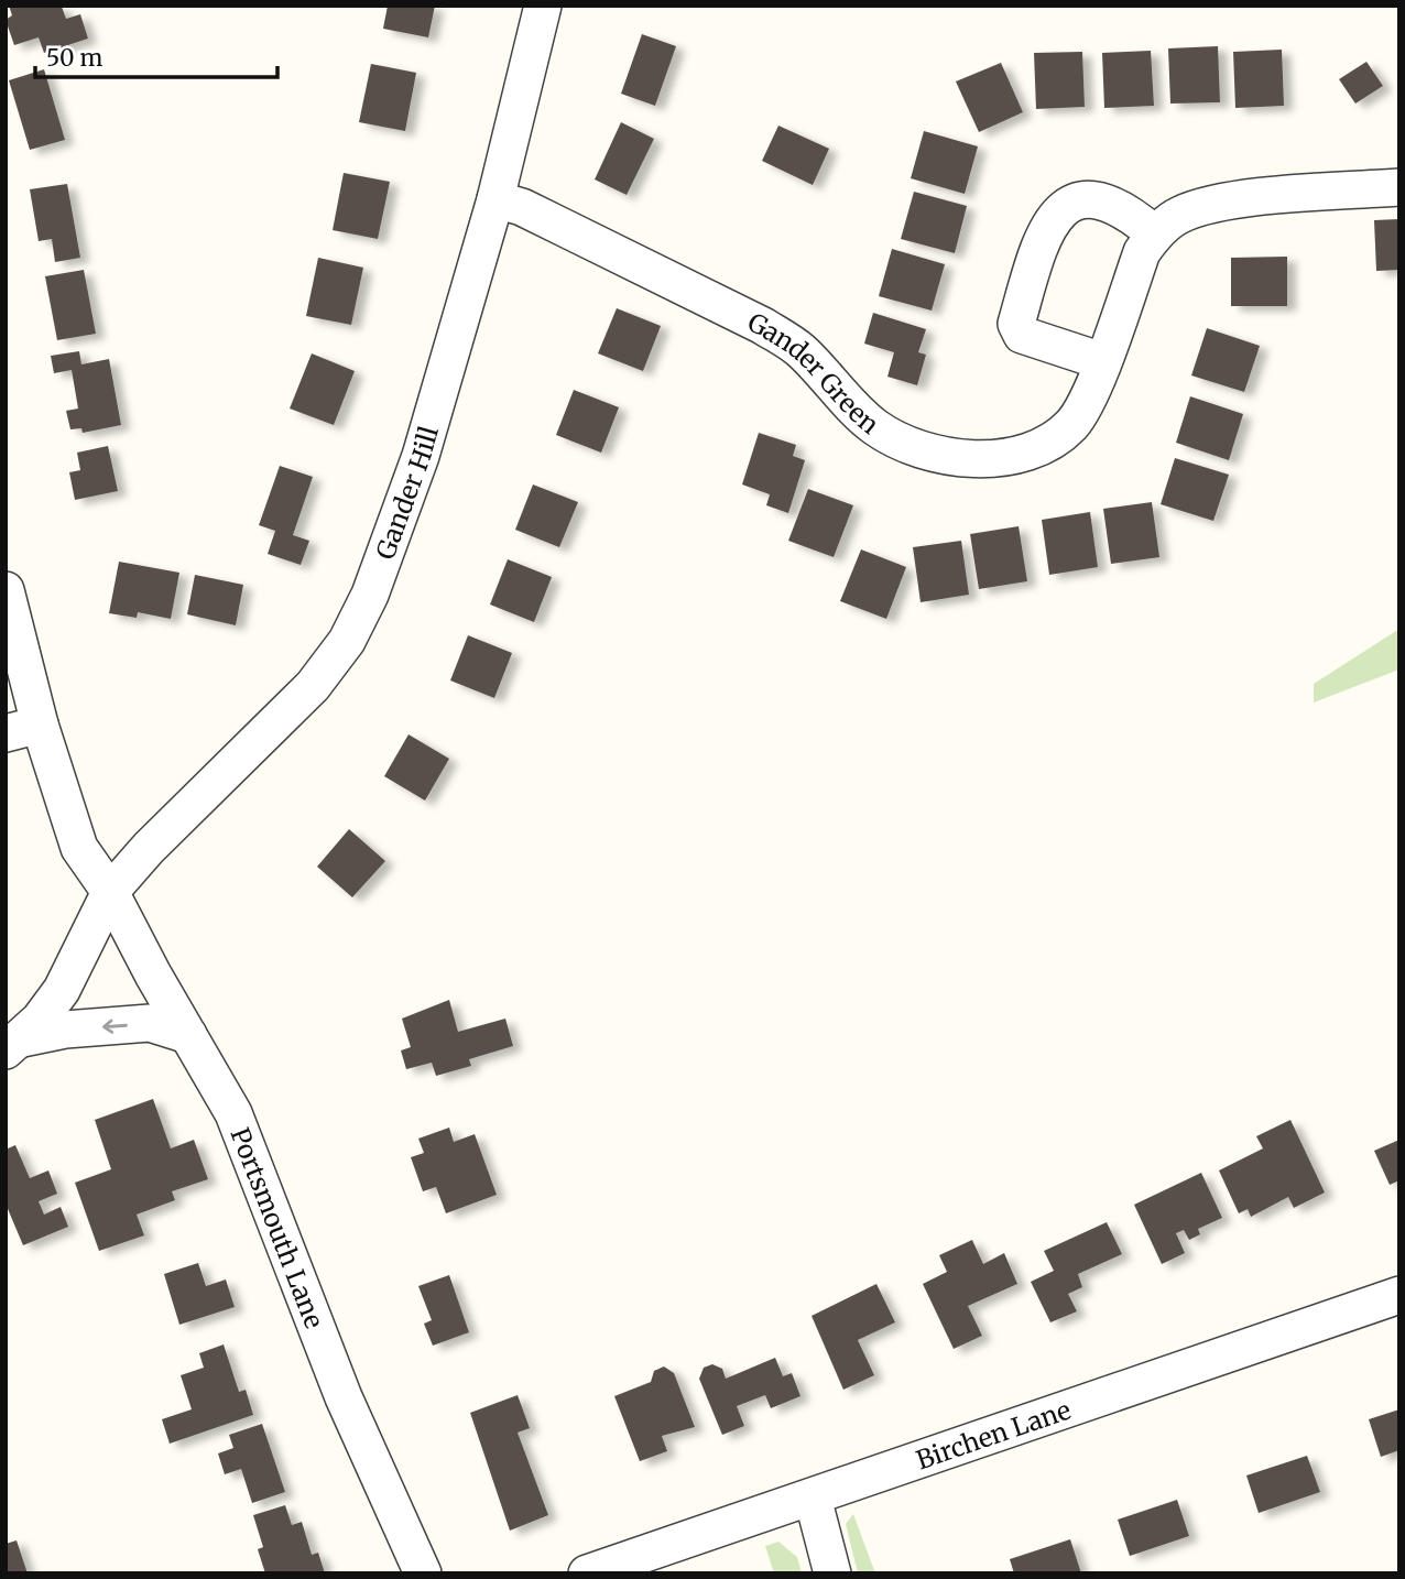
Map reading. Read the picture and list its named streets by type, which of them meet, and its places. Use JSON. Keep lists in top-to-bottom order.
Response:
{
  "streets": {
    "street": [
      "Gander Green",
      "Gander Hill",
      "Portsmouth Lane",
      "Birchen Lane"
    ]
  },
  "crossings": [
    ["Gander Green", "Gander Hill"],
    ["Gander Hill", "Portsmouth Lane"]
  ],
  "scale_bar": "50 m"
}
